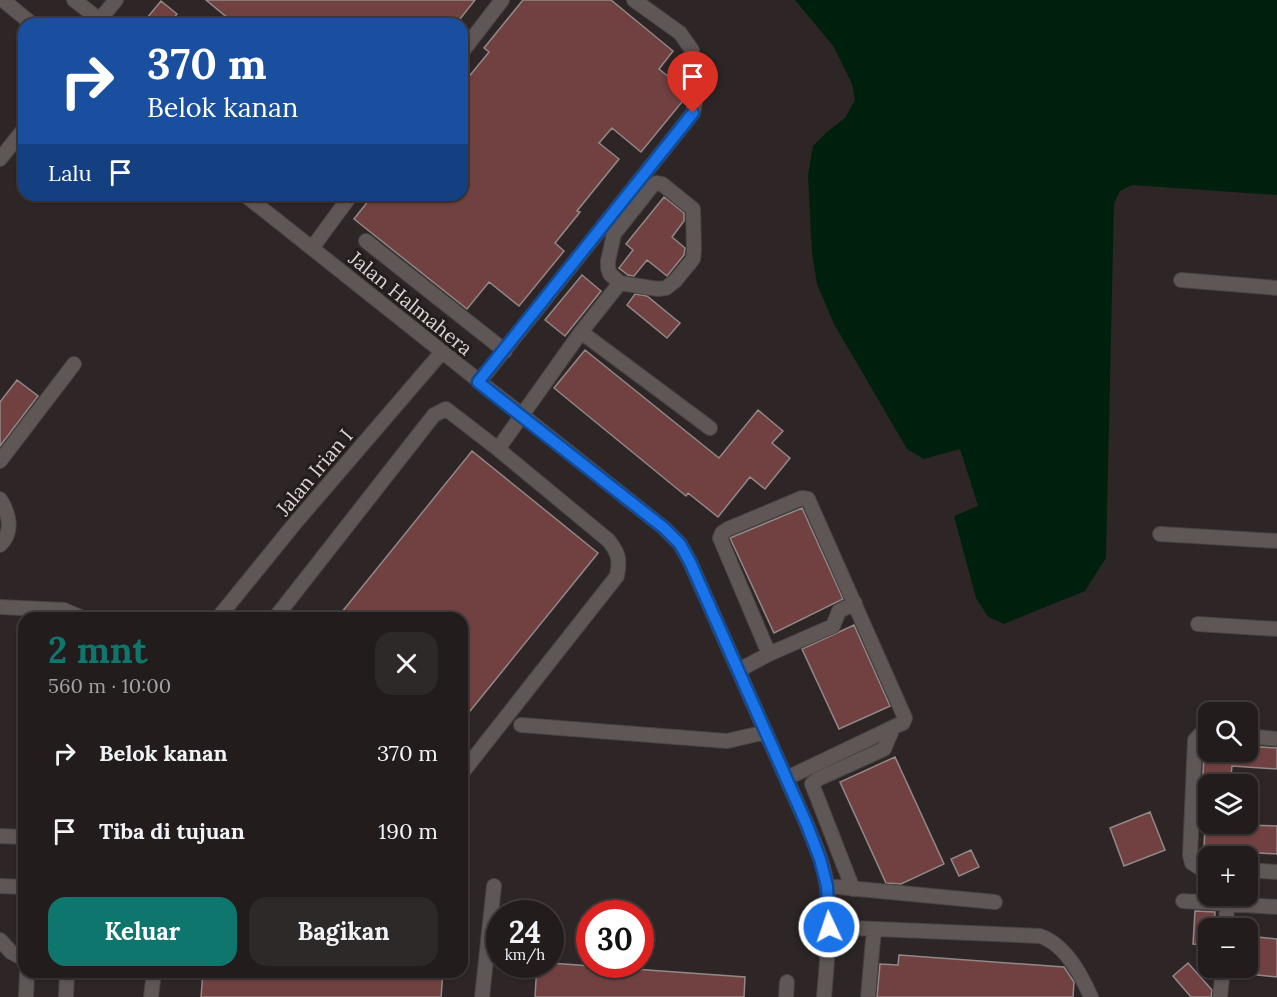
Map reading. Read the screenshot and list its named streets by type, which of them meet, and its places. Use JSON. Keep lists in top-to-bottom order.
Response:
{
  "streets": {
    "street": ["Jalan Halmahera", "Jalan Irian I"]
  },
  "crossings": [
    ["Jalan Halmahera", "Jalan Irian I"]
  ],
  "page": {
    "turn": ["370 m", "Belok kanan"],
    "then": "Lalu",
    "heading": ["2 mnt", "560 m · 10:00"],
    "map_buttons": ["+", "−"],
    "list": [
      {
        "name": "Belok kanan",
        "value": "370 m"
      },
      {
        "name": "Tiba di tujuan",
        "value": "190 m"
      }
    ],
    "buttons": ["Keluar", "Bagikan"],
    "speed": "24 km/h",
    "limit": "30"
  }
}
